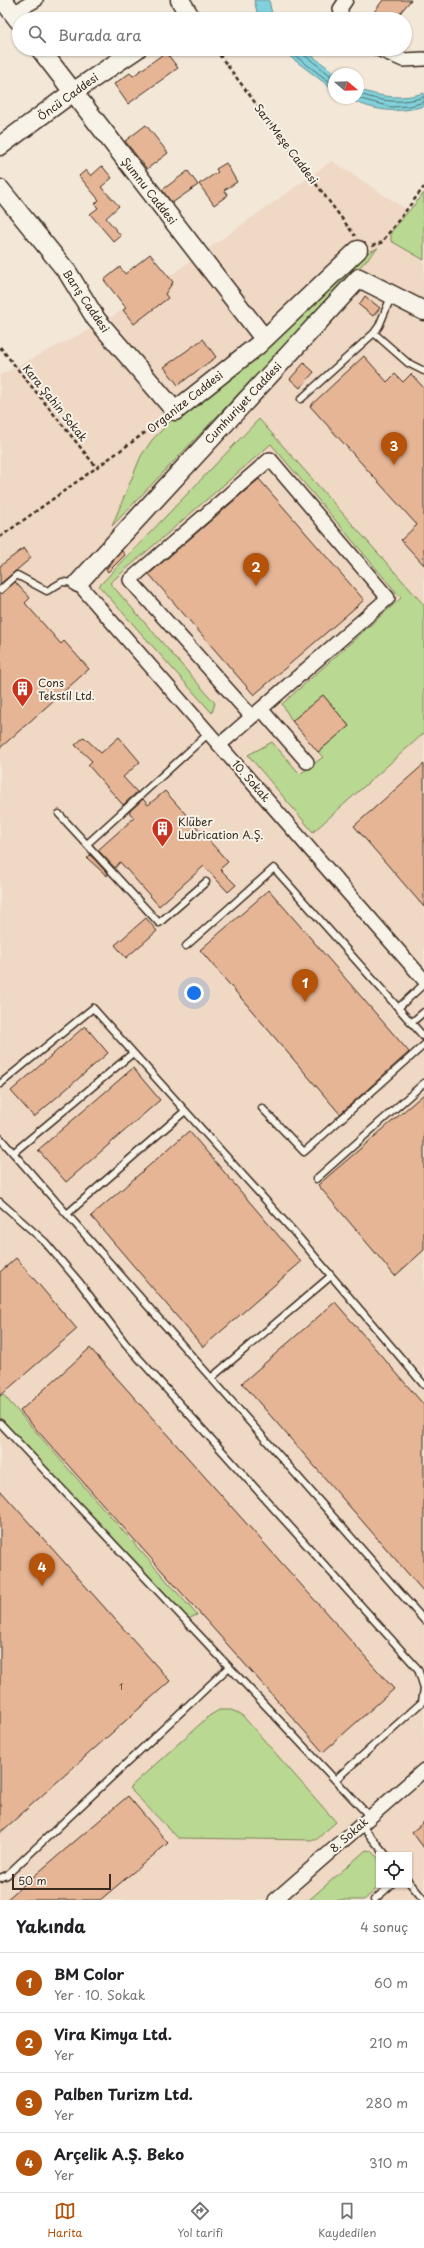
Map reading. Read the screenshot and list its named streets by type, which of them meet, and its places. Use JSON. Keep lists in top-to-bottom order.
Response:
{
  "streets": {
    "street": [
      "Öncü Caddesi",
      "Şumnu Caddesi",
      "Barış Caddesi",
      "Organize Caddesi",
      "Cumhuriyet Caddesi",
      "10. Sokak",
      "8. Sokak"
    ],
    "path": ["Sarı Meşe Caddesi", "Kara Şahin Sokak"]
  },
  "crossings": [
    ["Öncü Caddesi", "Şumnu Caddesi"],
    ["Sarı Meşe Caddesi", "Organize Caddesi"],
    ["Barış Caddesi", "Organize Caddesi"],
    ["Organize Caddesi", "Kara Şahin Sokak"],
    ["Cumhuriyet Caddesi", "10. Sokak"]
  ],
  "places": {
    "building": ["Cons Tekstil Ltd.", "Klüber Lubrication A.Ş."]
  },
  "house_numbers": ["1"],
  "scale_bar": "50 m",
  "north": "right",
  "page": {
    "search": "Burada ara",
    "pins": [
      "3",
      "2",
      "1",
      "4"
    ],
    "scale": "50 m",
    "heading": ["Yakında", "4 sonuç"],
    "list": [
      {
        "mark": "1",
        "name": "BM Color",
        "note": "Yer · 10. Sokak",
        "value": "60 m"
      },
      {
        "mark": "2",
        "name": "Vira Kimya Ltd.",
        "note": "Yer",
        "value": "210 m"
      },
      {
        "mark": "3",
        "name": "Palben Turizm Ltd.",
        "note": "Yer",
        "value": "280 m"
      },
      {
        "mark": "4",
        "name": "Arçelik A.Ş. Beko",
        "note": "Yer",
        "value": "310 m"
      }
    ],
    "nav": ["Harita", "Yol tarifi", "Kaydedilen"]
  }
}
